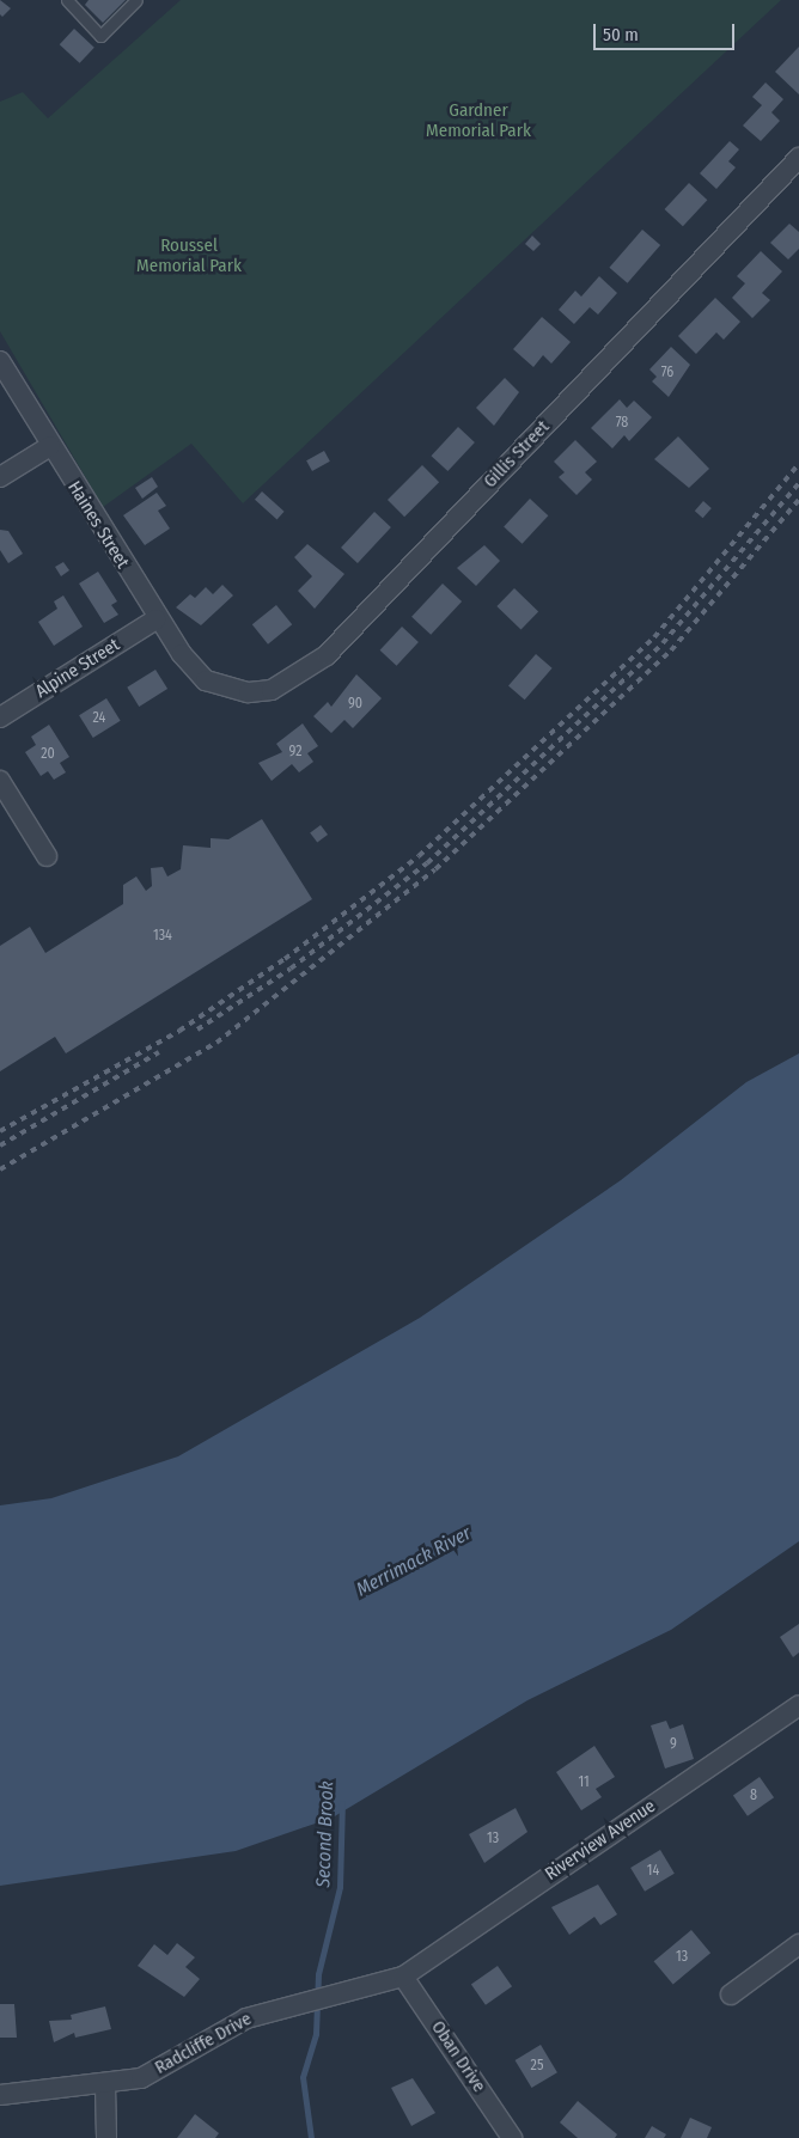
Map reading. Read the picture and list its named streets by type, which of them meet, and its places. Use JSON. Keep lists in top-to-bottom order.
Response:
{
  "streets": {
    "street": [
      "Gillis Street",
      "Haines Street",
      "Alpine Street",
      "Riverview Avenue",
      "Radcliffe Drive",
      "Oban Drive"
    ]
  },
  "crossings": [
    ["Gillis Street", "Haines Street"],
    ["Haines Street", "Alpine Street"],
    ["Riverview Avenue", "Radcliffe Drive"],
    ["Riverview Avenue", "Oban Drive"],
    ["Radcliffe Drive", "Oban Drive"]
  ],
  "water": ["Merrimack River", "Second Brook"],
  "parks": ["Gardner Memorial Park", "Roussel Memorial Park"],
  "house_numbers": [
    "76",
    "78",
    "90",
    "24",
    "92",
    "20",
    "134",
    "9",
    "11",
    "8",
    "13",
    "14",
    "13",
    "25"
  ],
  "scale_bar": "50 m"
}
